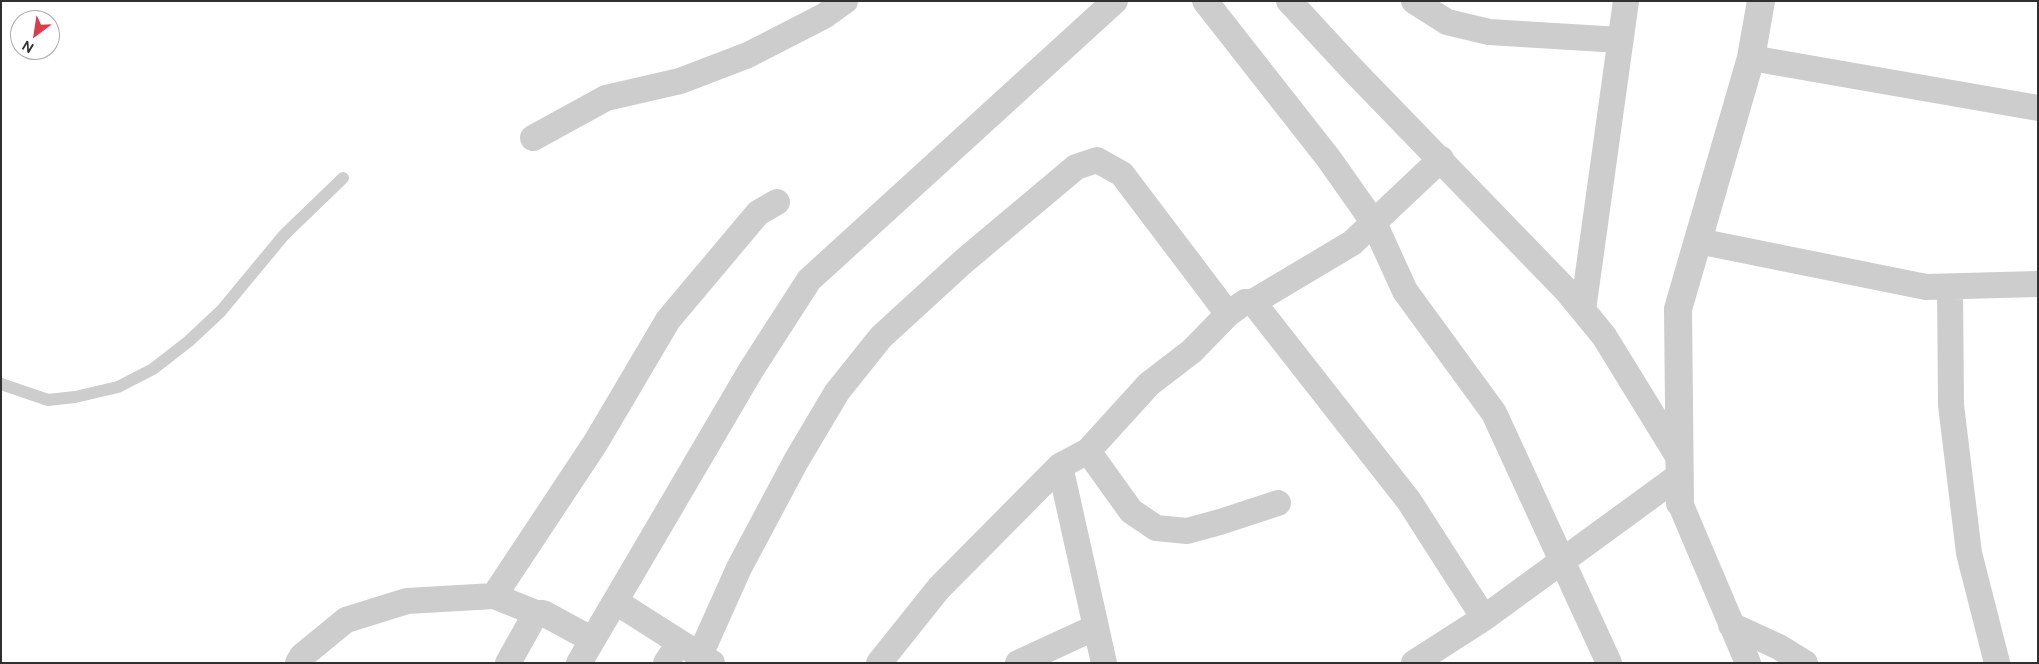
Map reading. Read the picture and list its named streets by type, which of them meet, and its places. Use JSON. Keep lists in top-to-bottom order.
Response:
{
  "north": "bottom left"
}
